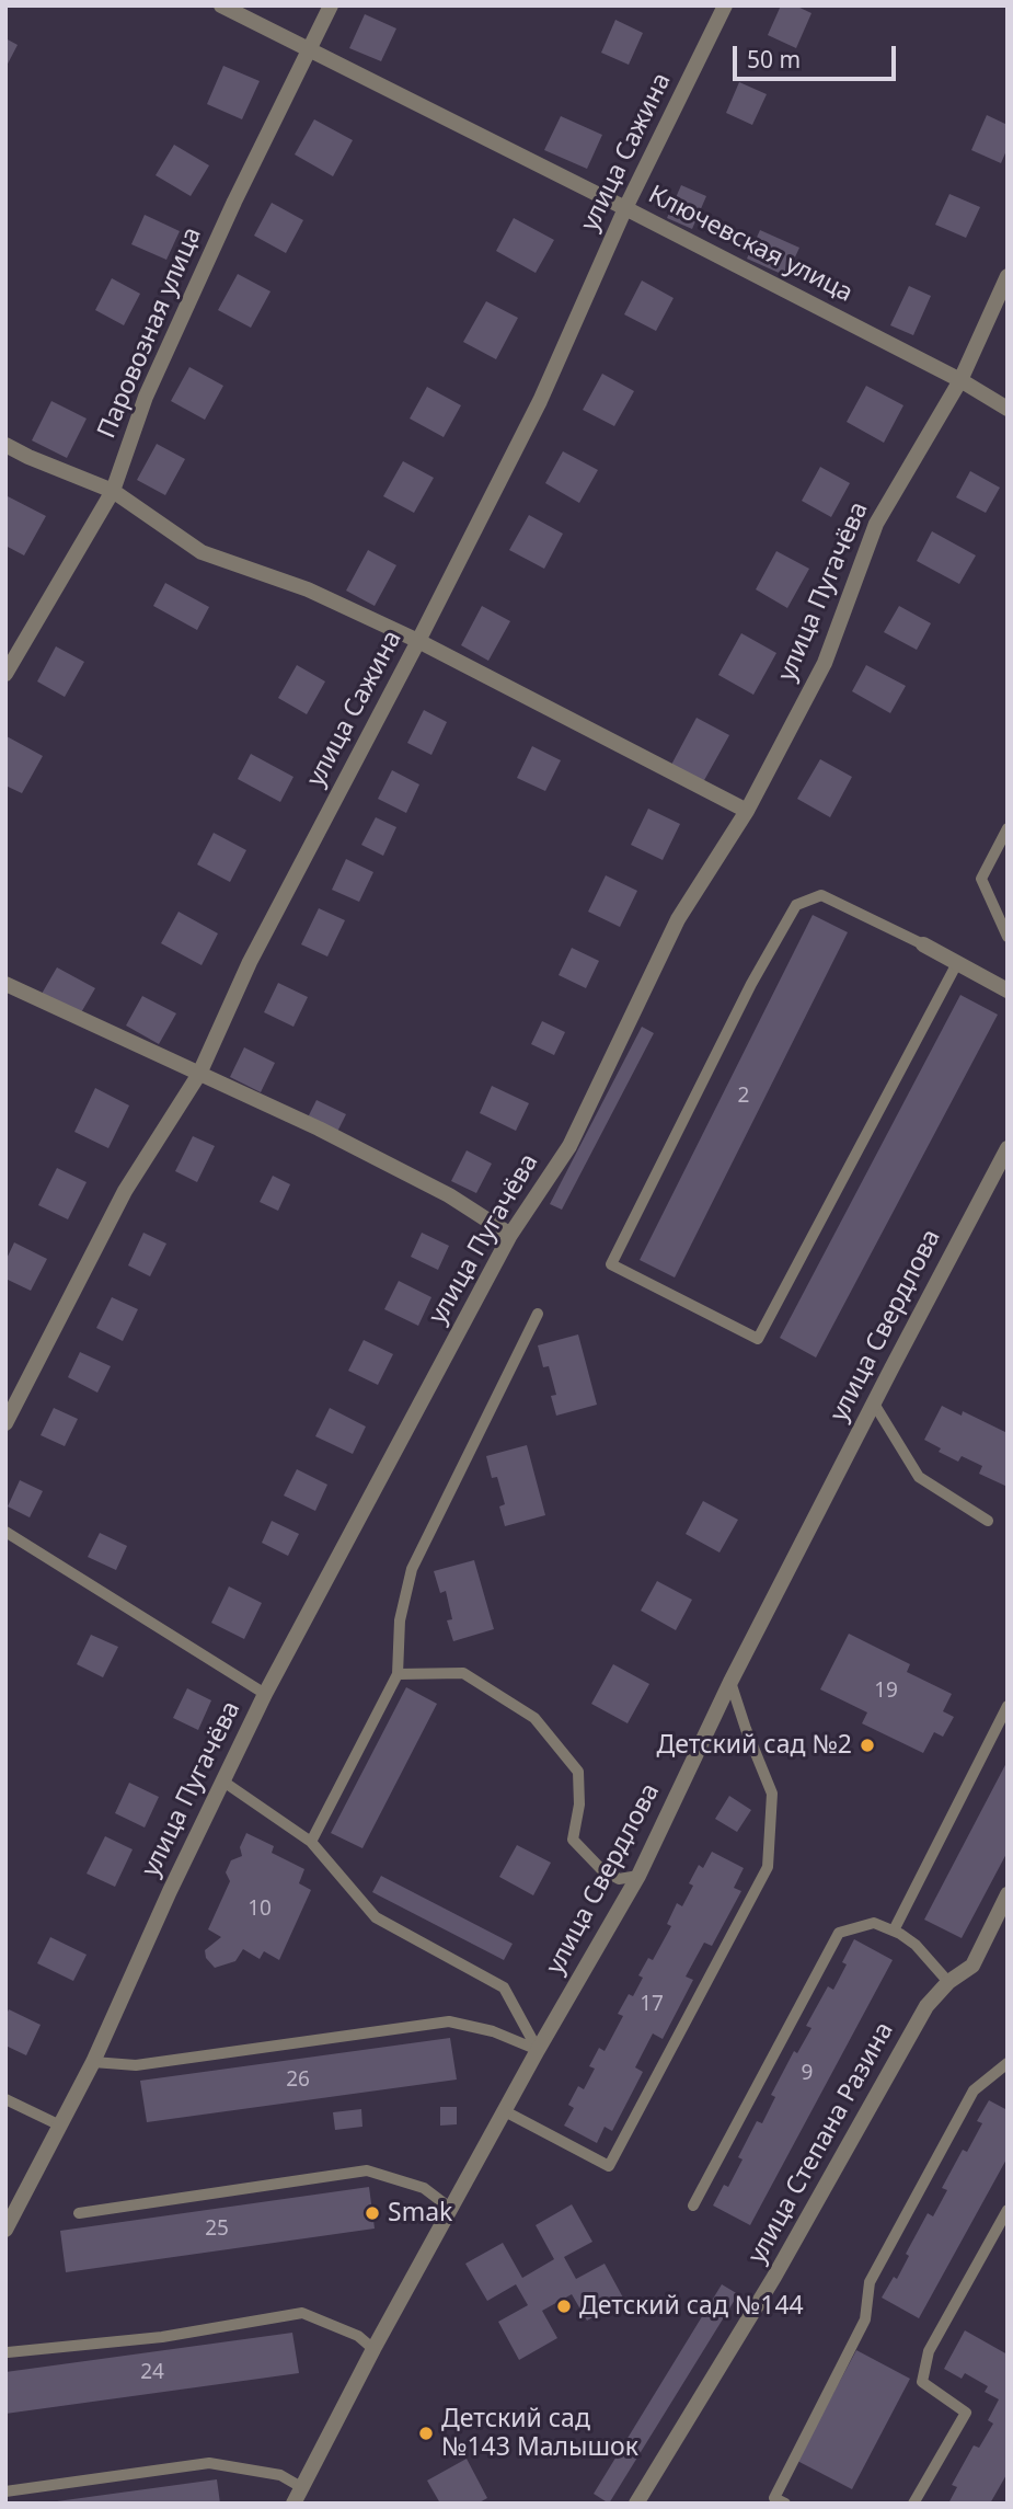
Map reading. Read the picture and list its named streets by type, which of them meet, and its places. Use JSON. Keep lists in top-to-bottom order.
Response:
{
  "streets": {
    "street": [
      "улица Сажина",
      "Ключевская улица",
      "Паровозная улица",
      "улица Пугачёва",
      "улица Свердлова",
      "улица Степана Разина"
    ]
  },
  "crossings": [
    ["улица Сажина", "Ключевская улица"],
    ["Ключевская улица", "Паровозная улица"],
    ["Ключевская улица", "улица Пугачёва"]
  ],
  "places": [
    "Детский сад №2",
    "Smak",
    "Детский сад №144",
    "Детский сад №143 Малышок"
  ],
  "house_numbers": [
    "2",
    "19",
    "10",
    "17",
    "9",
    "26",
    "25",
    "24"
  ],
  "scale_bar": "50 m"
}
